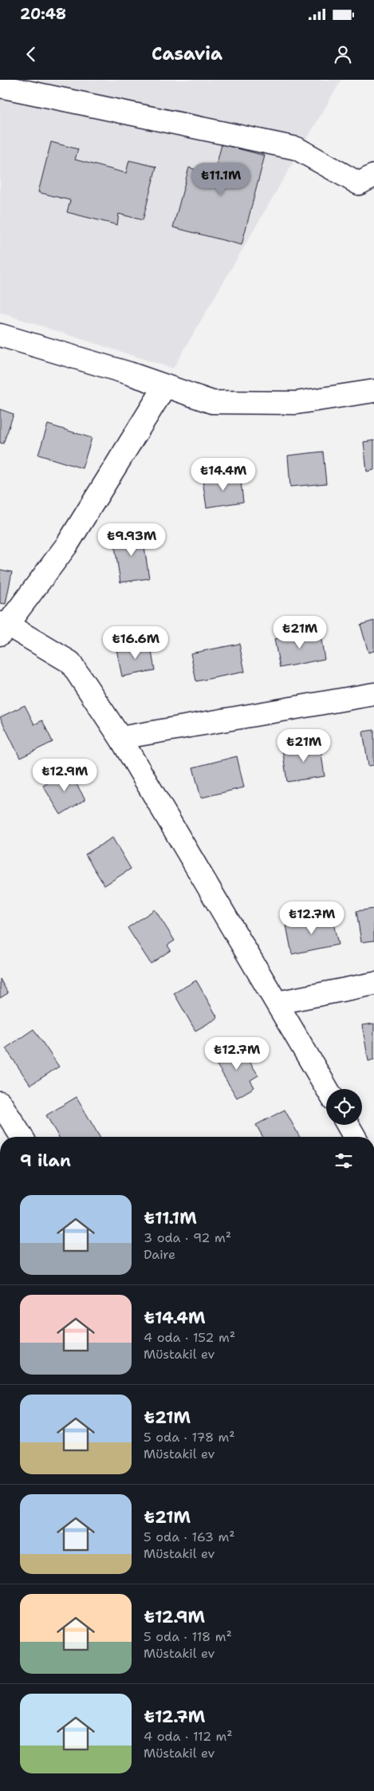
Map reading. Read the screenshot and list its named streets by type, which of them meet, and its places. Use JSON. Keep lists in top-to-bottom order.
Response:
{
  "page": {
    "status": "20:48",
    "header": "Casavia",
    "price": [
      "₺11.1M",
      "₺14.4M",
      "₺9.93M",
      "₺21M",
      "₺16.6M",
      "₺21M",
      "₺12.9M",
      "₺12.7M",
      "₺12.7M"
    ],
    "heading": "9 ilan",
    "list": [
      {
        "name": "₺11.1M",
        "note": "3 oda · 92 m² · Daire"
      },
      {
        "name": "₺14.4M",
        "note": "4 oda · 152 m² · Müstakil ev"
      },
      {
        "name": "₺21M",
        "note": "5 oda · 178 m² · Müstakil ev"
      },
      {
        "name": "₺21M",
        "note": "5 oda · 163 m² · Müstakil ev"
      },
      {
        "name": "₺12.9M",
        "note": "5 oda · 118 m² · Müstakil ev"
      },
      {
        "name": "₺12.7M",
        "note": "4 oda · 112 m² · Müstakil ev"
      }
    ]
  }
}
